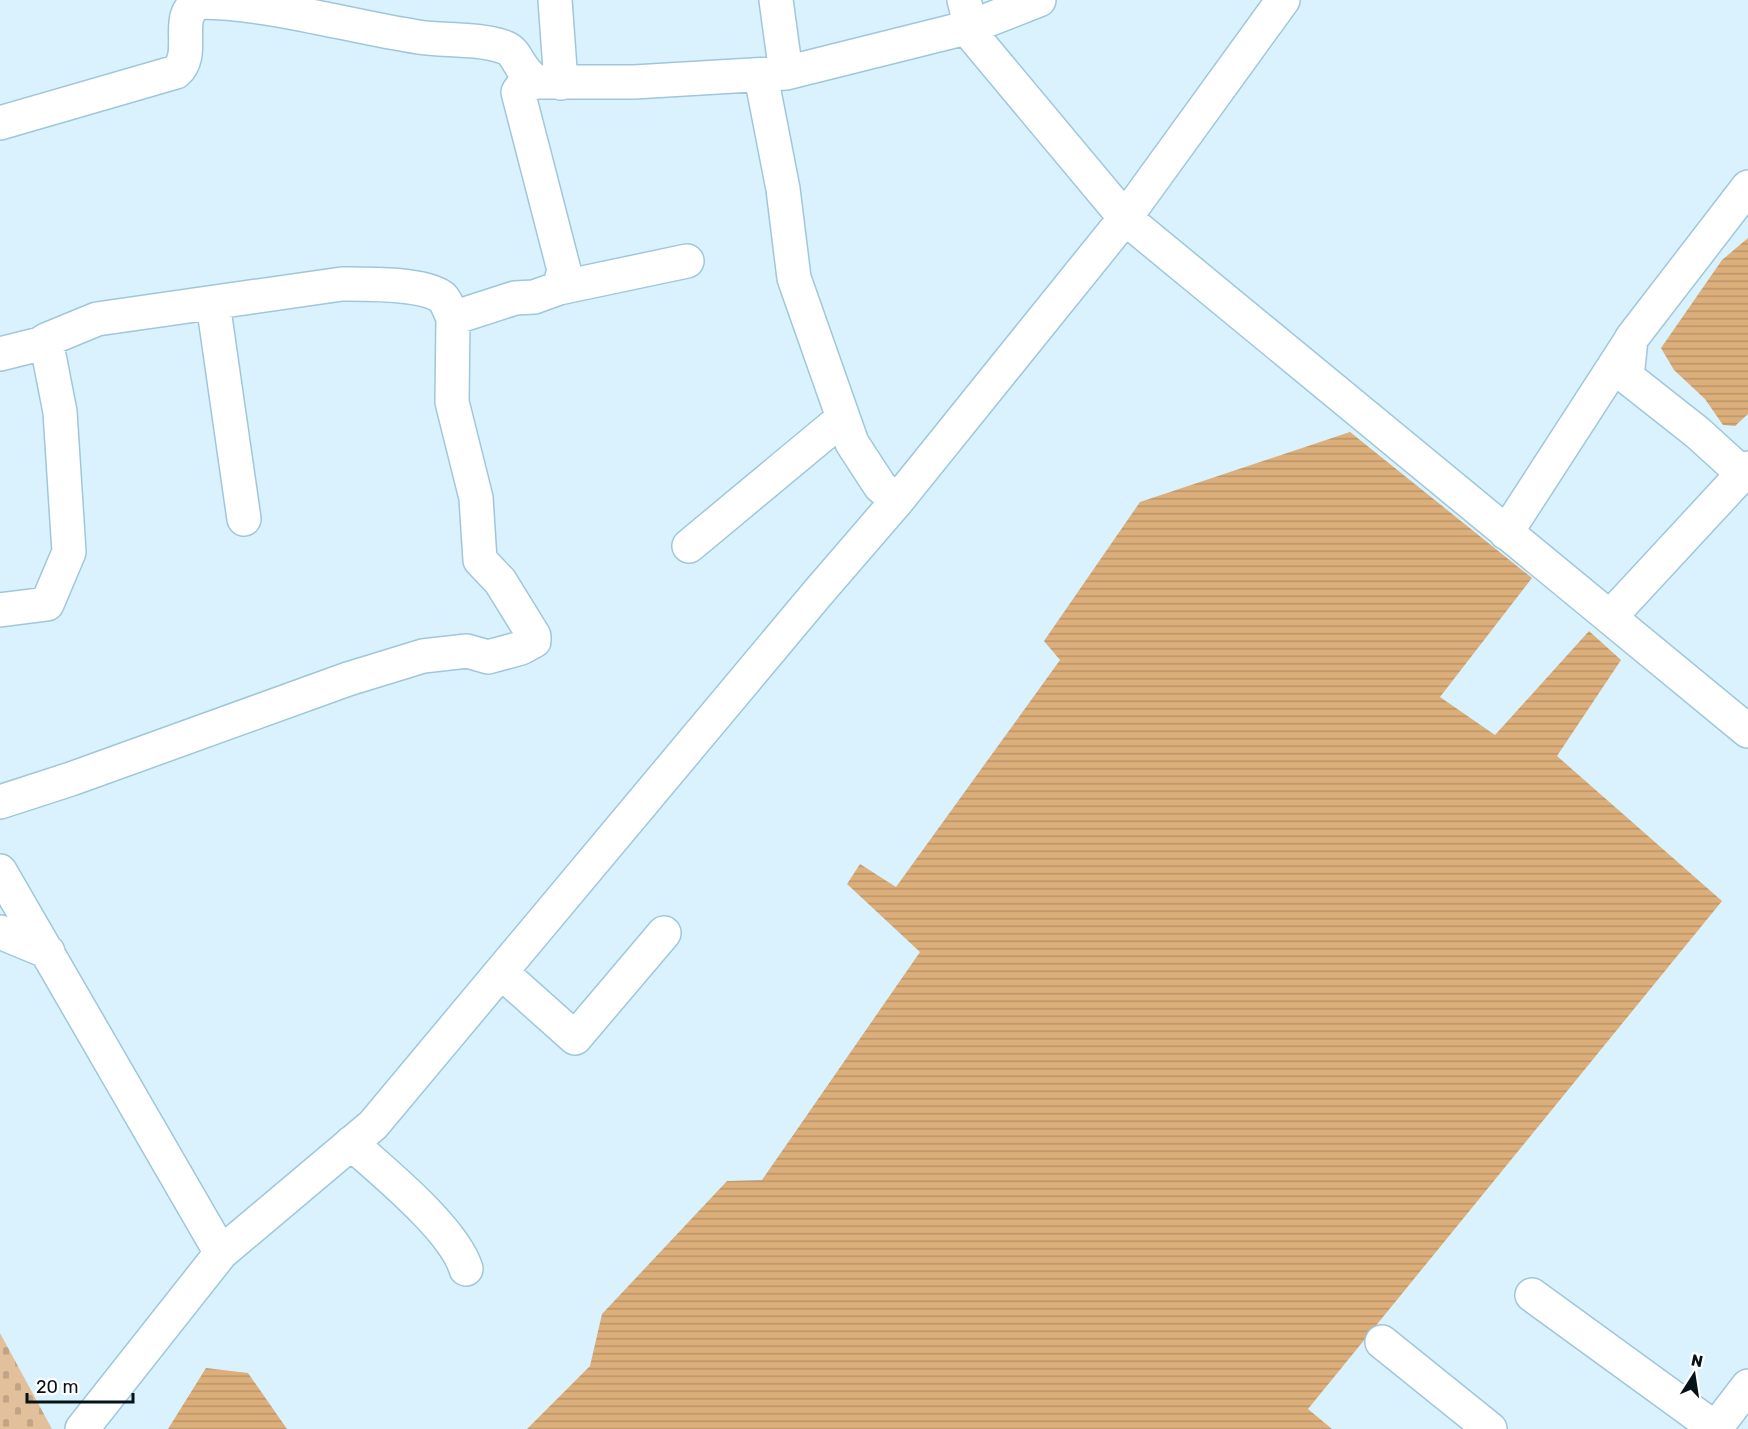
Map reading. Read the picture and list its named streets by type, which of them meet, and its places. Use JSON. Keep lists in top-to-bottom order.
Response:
{
  "scale_bar": "20 m",
  "north": "top"
}
